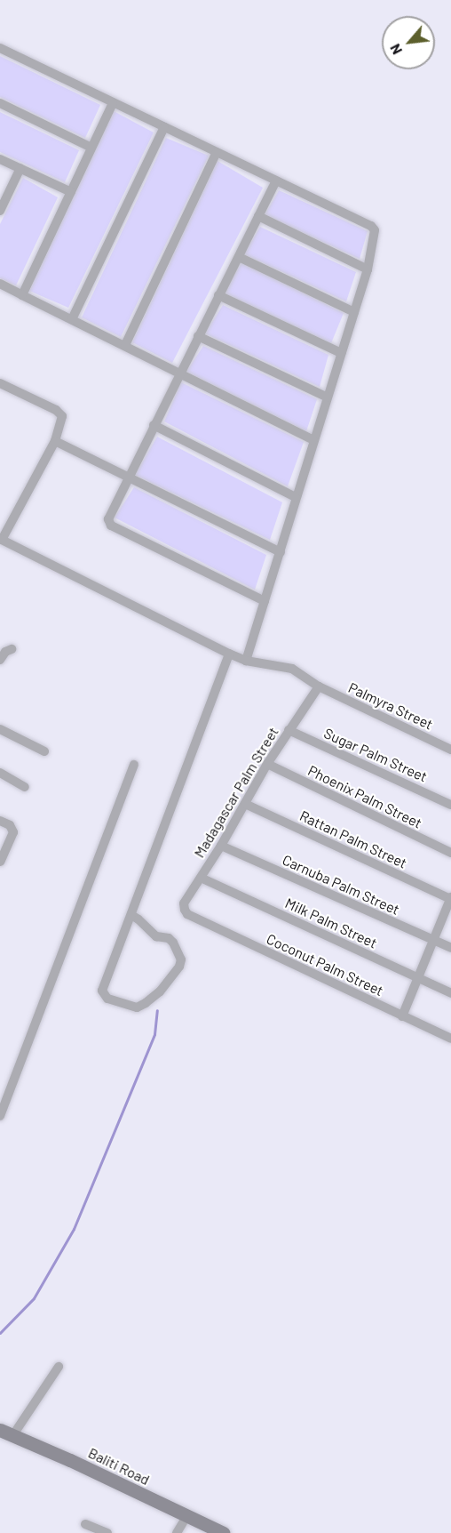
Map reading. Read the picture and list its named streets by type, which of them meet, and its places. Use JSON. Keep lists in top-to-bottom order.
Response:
{
  "streets": {
    "main road": ["Baliti Road"],
    "street": [
      "Palmyra Street",
      "Sugar Palm Street",
      "Madagascar Palm Street",
      "Phoenix Palm Street",
      "Rattan Palm Street",
      "Carnuba Palm Street",
      "Milk Palm Street",
      "Coconut Palm Street"
    ]
  },
  "crossings": [
    ["Palmyra Street", "Madagascar Palm Street"],
    ["Sugar Palm Street", "Madagascar Palm Street"],
    ["Madagascar Palm Street", "Phoenix Palm Street"],
    ["Madagascar Palm Street", "Rattan Palm Street"],
    ["Madagascar Palm Street", "Carnuba Palm Street"],
    ["Madagascar Palm Street", "Milk Palm Street"],
    ["Madagascar Palm Street", "Coconut Palm Street"]
  ],
  "north": "bottom left"
}
